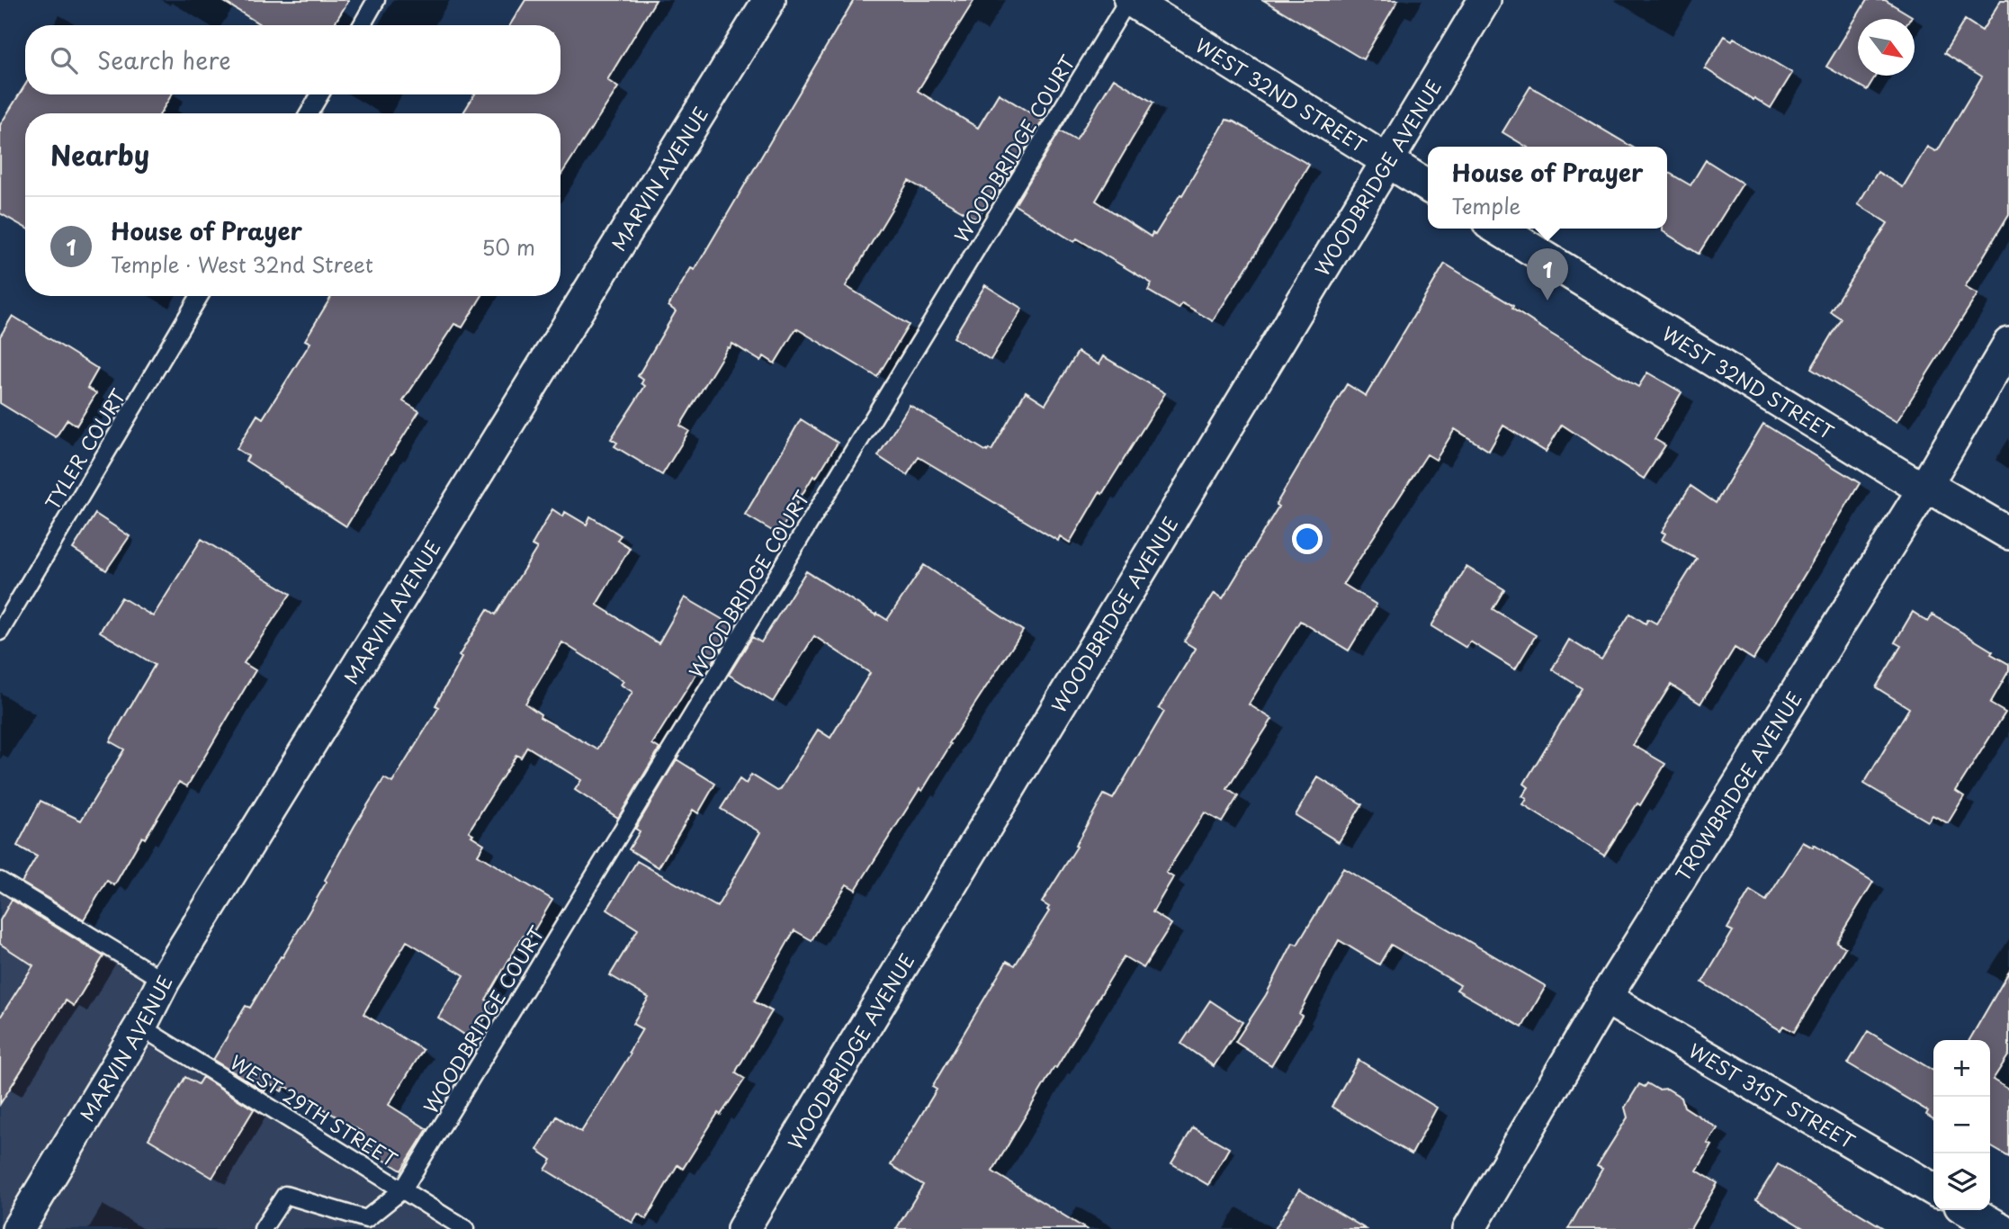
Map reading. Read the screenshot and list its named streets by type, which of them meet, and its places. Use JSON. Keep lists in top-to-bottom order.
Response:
{
  "streets": {
    "street": [
      "WEST 32ND STREET",
      "WOODBRIDGE AVENUE",
      "MARVIN AVENUE",
      "TROWBRIDGE AVENUE",
      "WEST 31ST STREET"
    ],
    "lane": ["WOODBRIDGE COURT", "TYLER COURT", "WEST 29TH STREET"]
  },
  "crossings": [
    ["WEST 32ND STREET", "WOODBRIDGE COURT"],
    ["WEST 32ND STREET", "WOODBRIDGE AVENUE"],
    ["WEST 32ND STREET", "TROWBRIDGE AVENUE"],
    ["WOODBRIDGE COURT", "WEST 29TH STREET"],
    ["MARVIN AVENUE", "WEST 29TH STREET"],
    ["TROWBRIDGE AVENUE", "WEST 31ST STREET"]
  ],
  "north": "bottom right",
  "page": {
    "search": "Search here",
    "heading": "Nearby",
    "popup": ["House of Prayer", "Temple"],
    "list": [
      {
        "mark": "1",
        "name": "House of Prayer",
        "note": "Temple · West 32nd Street",
        "value": "50 m"
      }
    ],
    "pins": "1",
    "map_buttons": ["+", "−"]
  }
}
